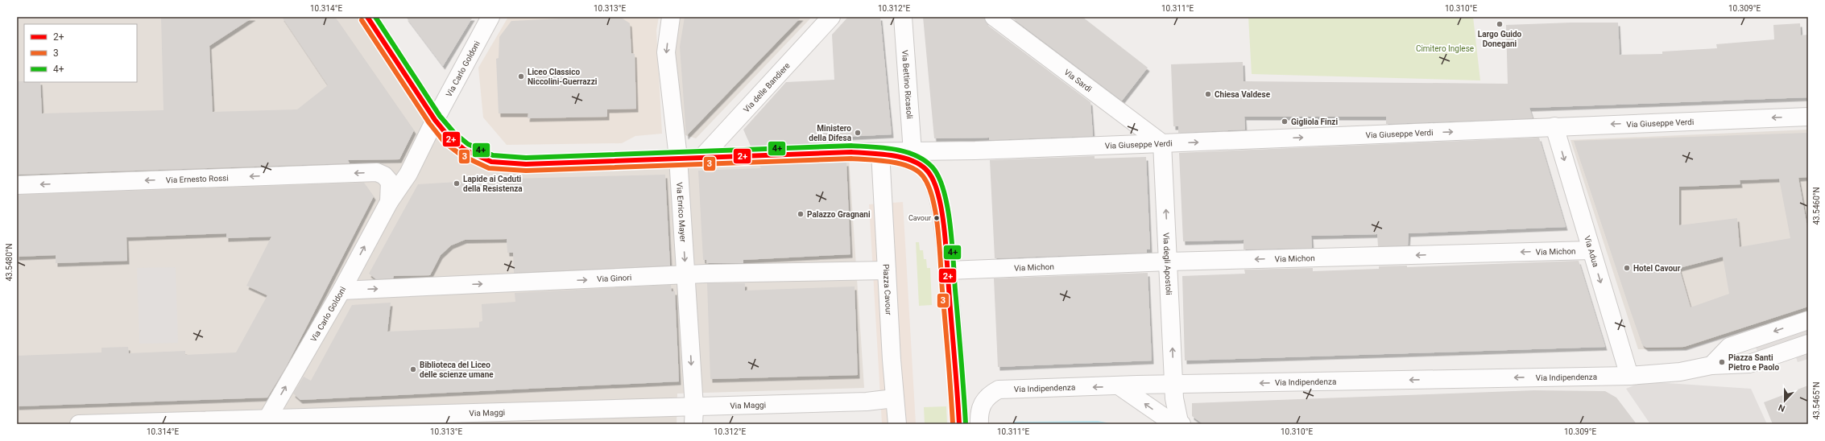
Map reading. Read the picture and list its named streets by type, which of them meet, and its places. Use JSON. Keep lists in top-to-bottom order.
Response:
{
  "streets": {
    "street": [
      "Via Carlo Goldoni",
      "Via Sardi",
      "Via Bettino Ricasoli",
      "Via delle Bandiere",
      "Via Giuseppe Verdi",
      "Via Ernesto Rossi",
      "Via Enrico Mayer",
      "Via Michon",
      "Via Adua",
      "Via degli Apostoli",
      "Via Ginori",
      "Piazza Cavour",
      "Via Indipendenza",
      "Via Maggi"
    ]
  },
  "crossings": [
    ["Via Carlo Goldoni", "Via Ernesto Rossi"],
    ["Via Carlo Goldoni", "Via Ginori"],
    ["Via Carlo Goldoni", "Via Maggi"],
    ["Via Sardi", "Via Giuseppe Verdi"],
    ["Via Sardi", "Via degli Apostoli"],
    ["Via Bettino Ricasoli", "Via Giuseppe Verdi"],
    ["Via Giuseppe Verdi", "Via Adua"],
    ["Via Giuseppe Verdi", "Via degli Apostoli"],
    ["Via Enrico Mayer", "Via Ginori"],
    ["Via Enrico Mayer", "Via Maggi"],
    ["Via Michon", "Via Adua"],
    ["Via Michon", "Via degli Apostoli"],
    ["Via Adua", "Via Indipendenza"],
    ["Via degli Apostoli", "Via Indipendenza"],
    ["Via Ginori", "Piazza Cavour"],
    ["Piazza Cavour", "Via Maggi"]
  ],
  "one_way": [
    "Via Carlo Goldoni",
    "Via Ernesto Rossi",
    "Via Enrico Mayer",
    "Via Michon",
    "Via Adua",
    "Via degli Apostoli",
    "Via Indipendenza"
  ],
  "parks": ["Cimitero Inglese"],
  "places": [
    "Largo Guido Donegani",
    "Liceo Classico Niccolini-Guerrazzi",
    "Chiesa Valdese",
    "Gigliola Finzi",
    "Ministero della Difesa",
    "Lapide ai Caduti della Resistenza",
    "Palazzo Gragnani",
    "Cavour",
    "Hotel Cavour",
    "Piazza Santi Pietro e Paolo",
    "Biblioteca del Liceo delle scienze umane"
  ],
  "lines": ["transit line 2+", "transit line 4+", "transit line 3"],
  "legend": ["2+", "3", "4+"],
  "north": "bottom",
  "coordinates": [
    "10.314°E",
    "10.313°E",
    "10.312°E",
    "10.311°E",
    "10.310°E",
    "10.309°E",
    "43.5460°N",
    "43.5480°N",
    "43.5465°N"
  ]
}
